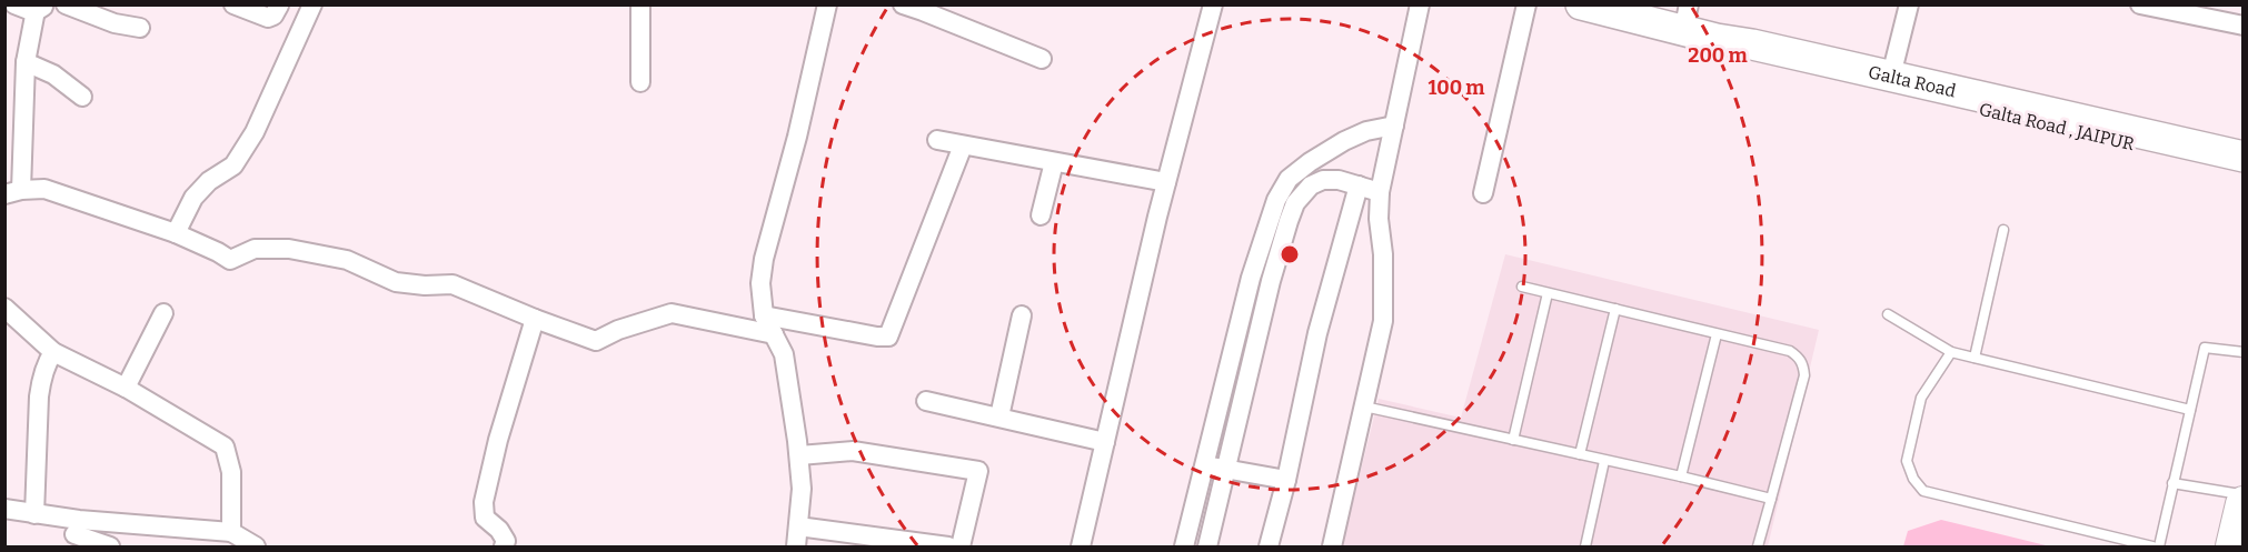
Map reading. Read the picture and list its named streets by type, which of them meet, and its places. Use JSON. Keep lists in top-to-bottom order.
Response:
{
  "streets": {
    "main road": ["Galta Road", "Galta Road , JAIPUR"]
  },
  "crossings": [
    ["Galta Road", "Galta Road , JAIPUR"]
  ],
  "rings": ["200 m", "100 m"]
}
